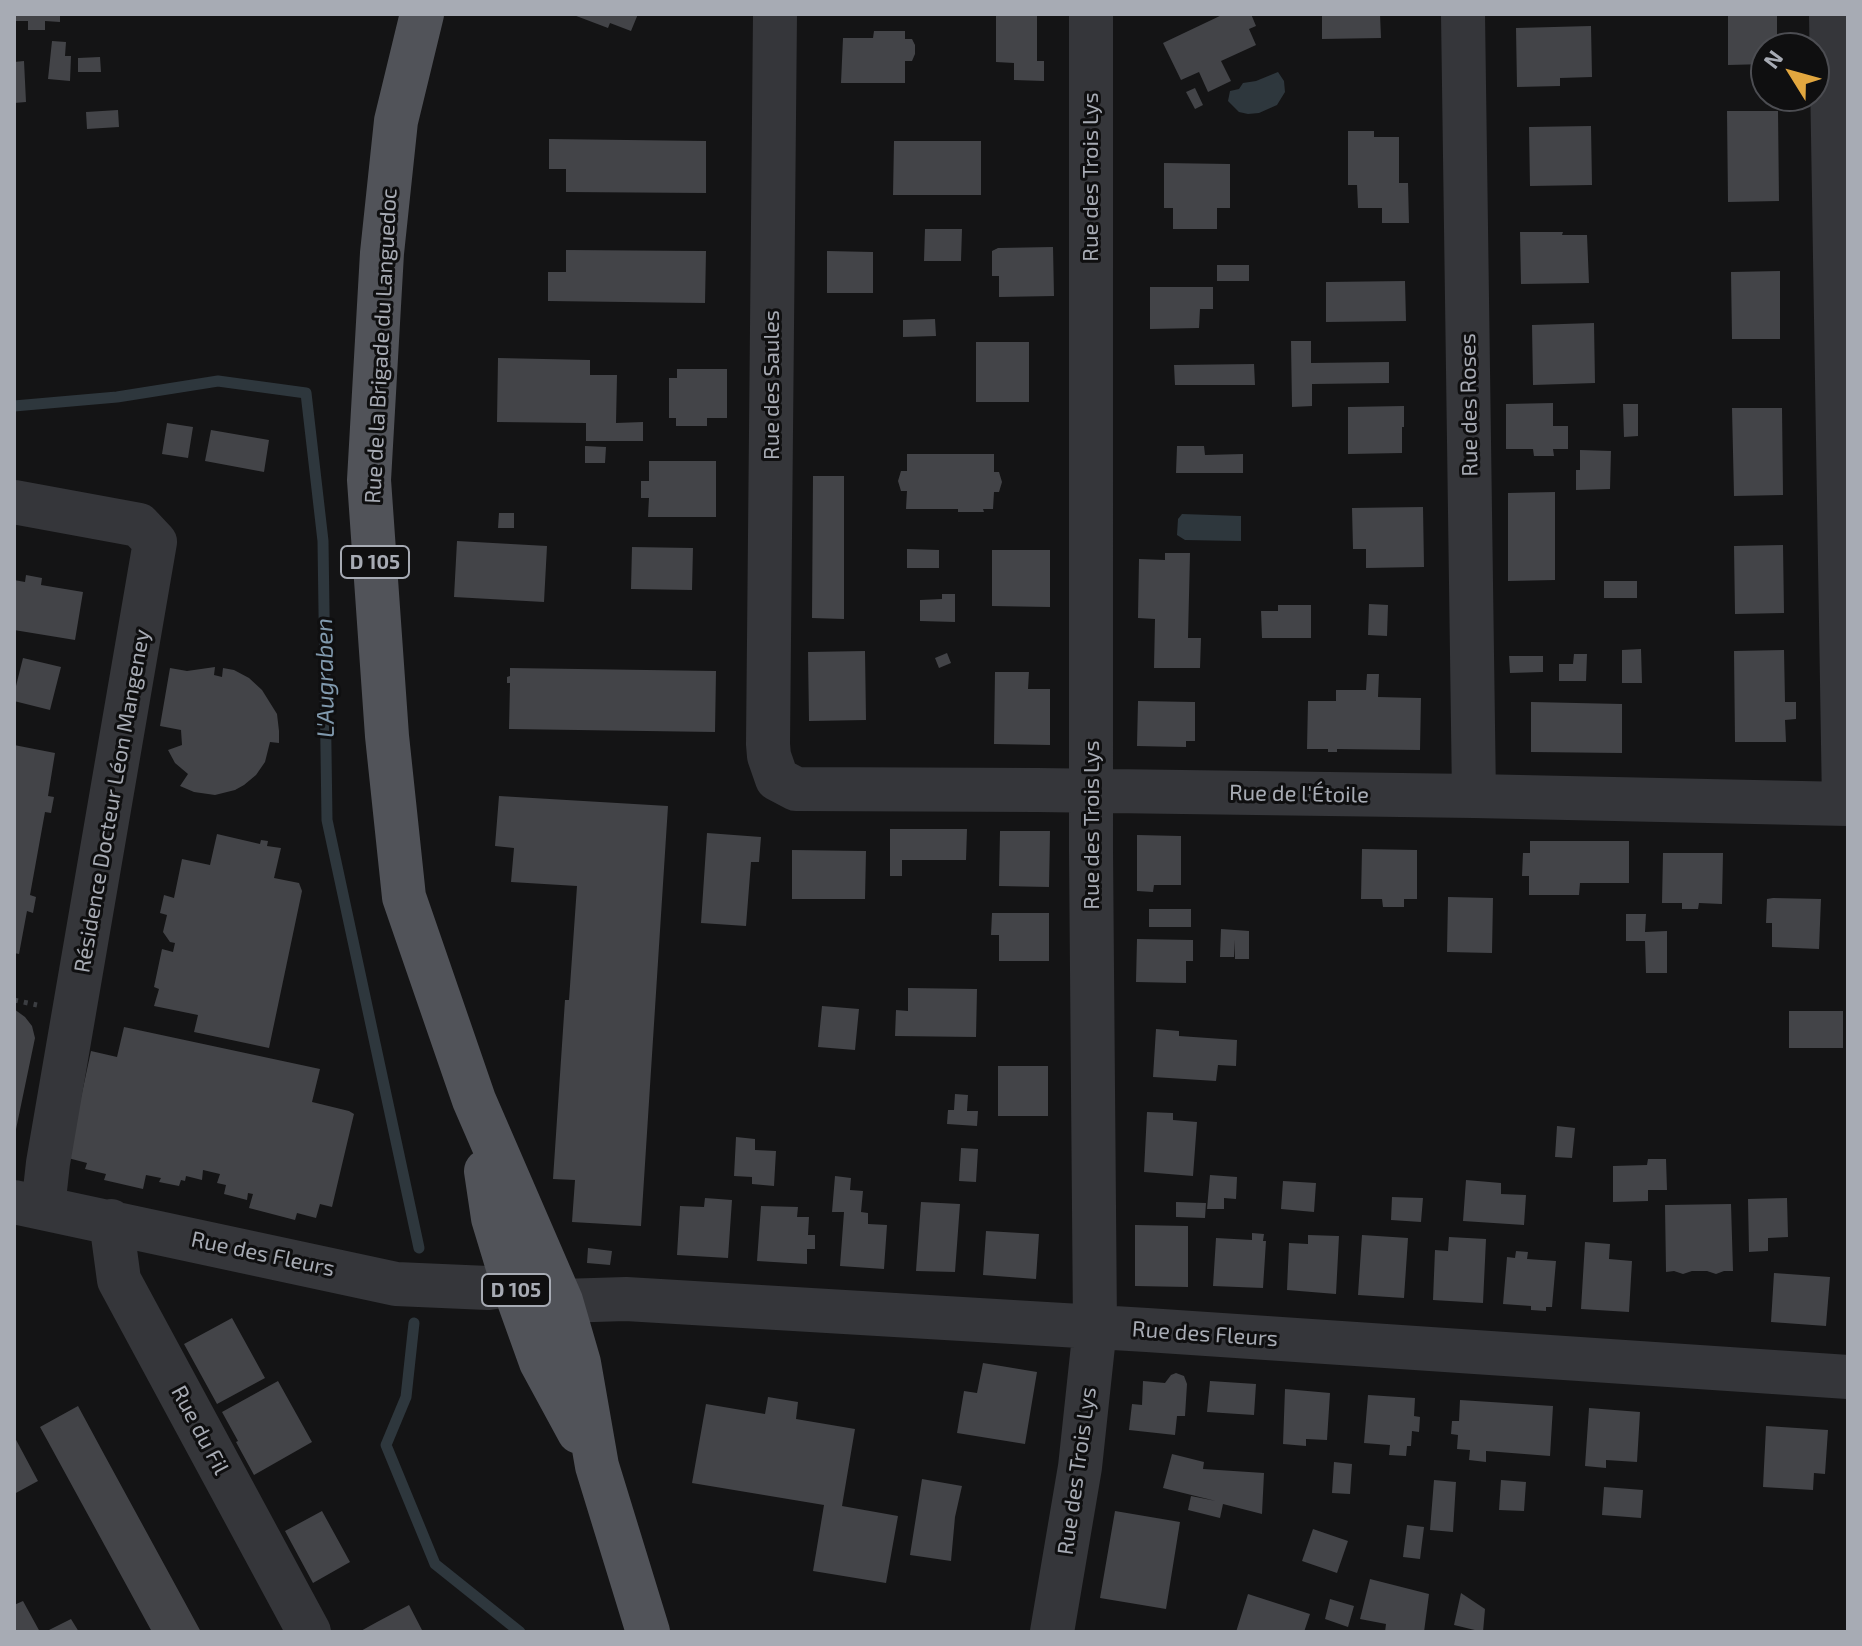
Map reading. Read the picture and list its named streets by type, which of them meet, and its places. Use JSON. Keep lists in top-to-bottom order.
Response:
{
  "streets": {
    "main road": ["Rue de la Brigade du Languedoc", "D 105"],
    "street": [
      "Rue des Trois Lys",
      "Rue des Saules",
      "Rue des Roses",
      "Rue de l'Étoile",
      "Résidence Docteur Léon Mangeney",
      "Rue des Fleurs",
      "Rue du Fil"
    ]
  },
  "crossings": [
    ["Rue des Trois Lys", "Rue de l'Étoile"],
    ["Rue des Trois Lys", "Rue des Fleurs"],
    ["Rue de la Brigade du Languedoc", "Rue des Fleurs"],
    ["Rue des Saules", "Rue de l'Étoile"],
    ["Rue des Roses", "Rue de l'Étoile"],
    ["Résidence Docteur Léon Mangeney", "Rue des Fleurs"],
    ["Rue des Fleurs", "Rue du Fil"]
  ],
  "water": ["L'Augraben"],
  "north": "top left"
}
